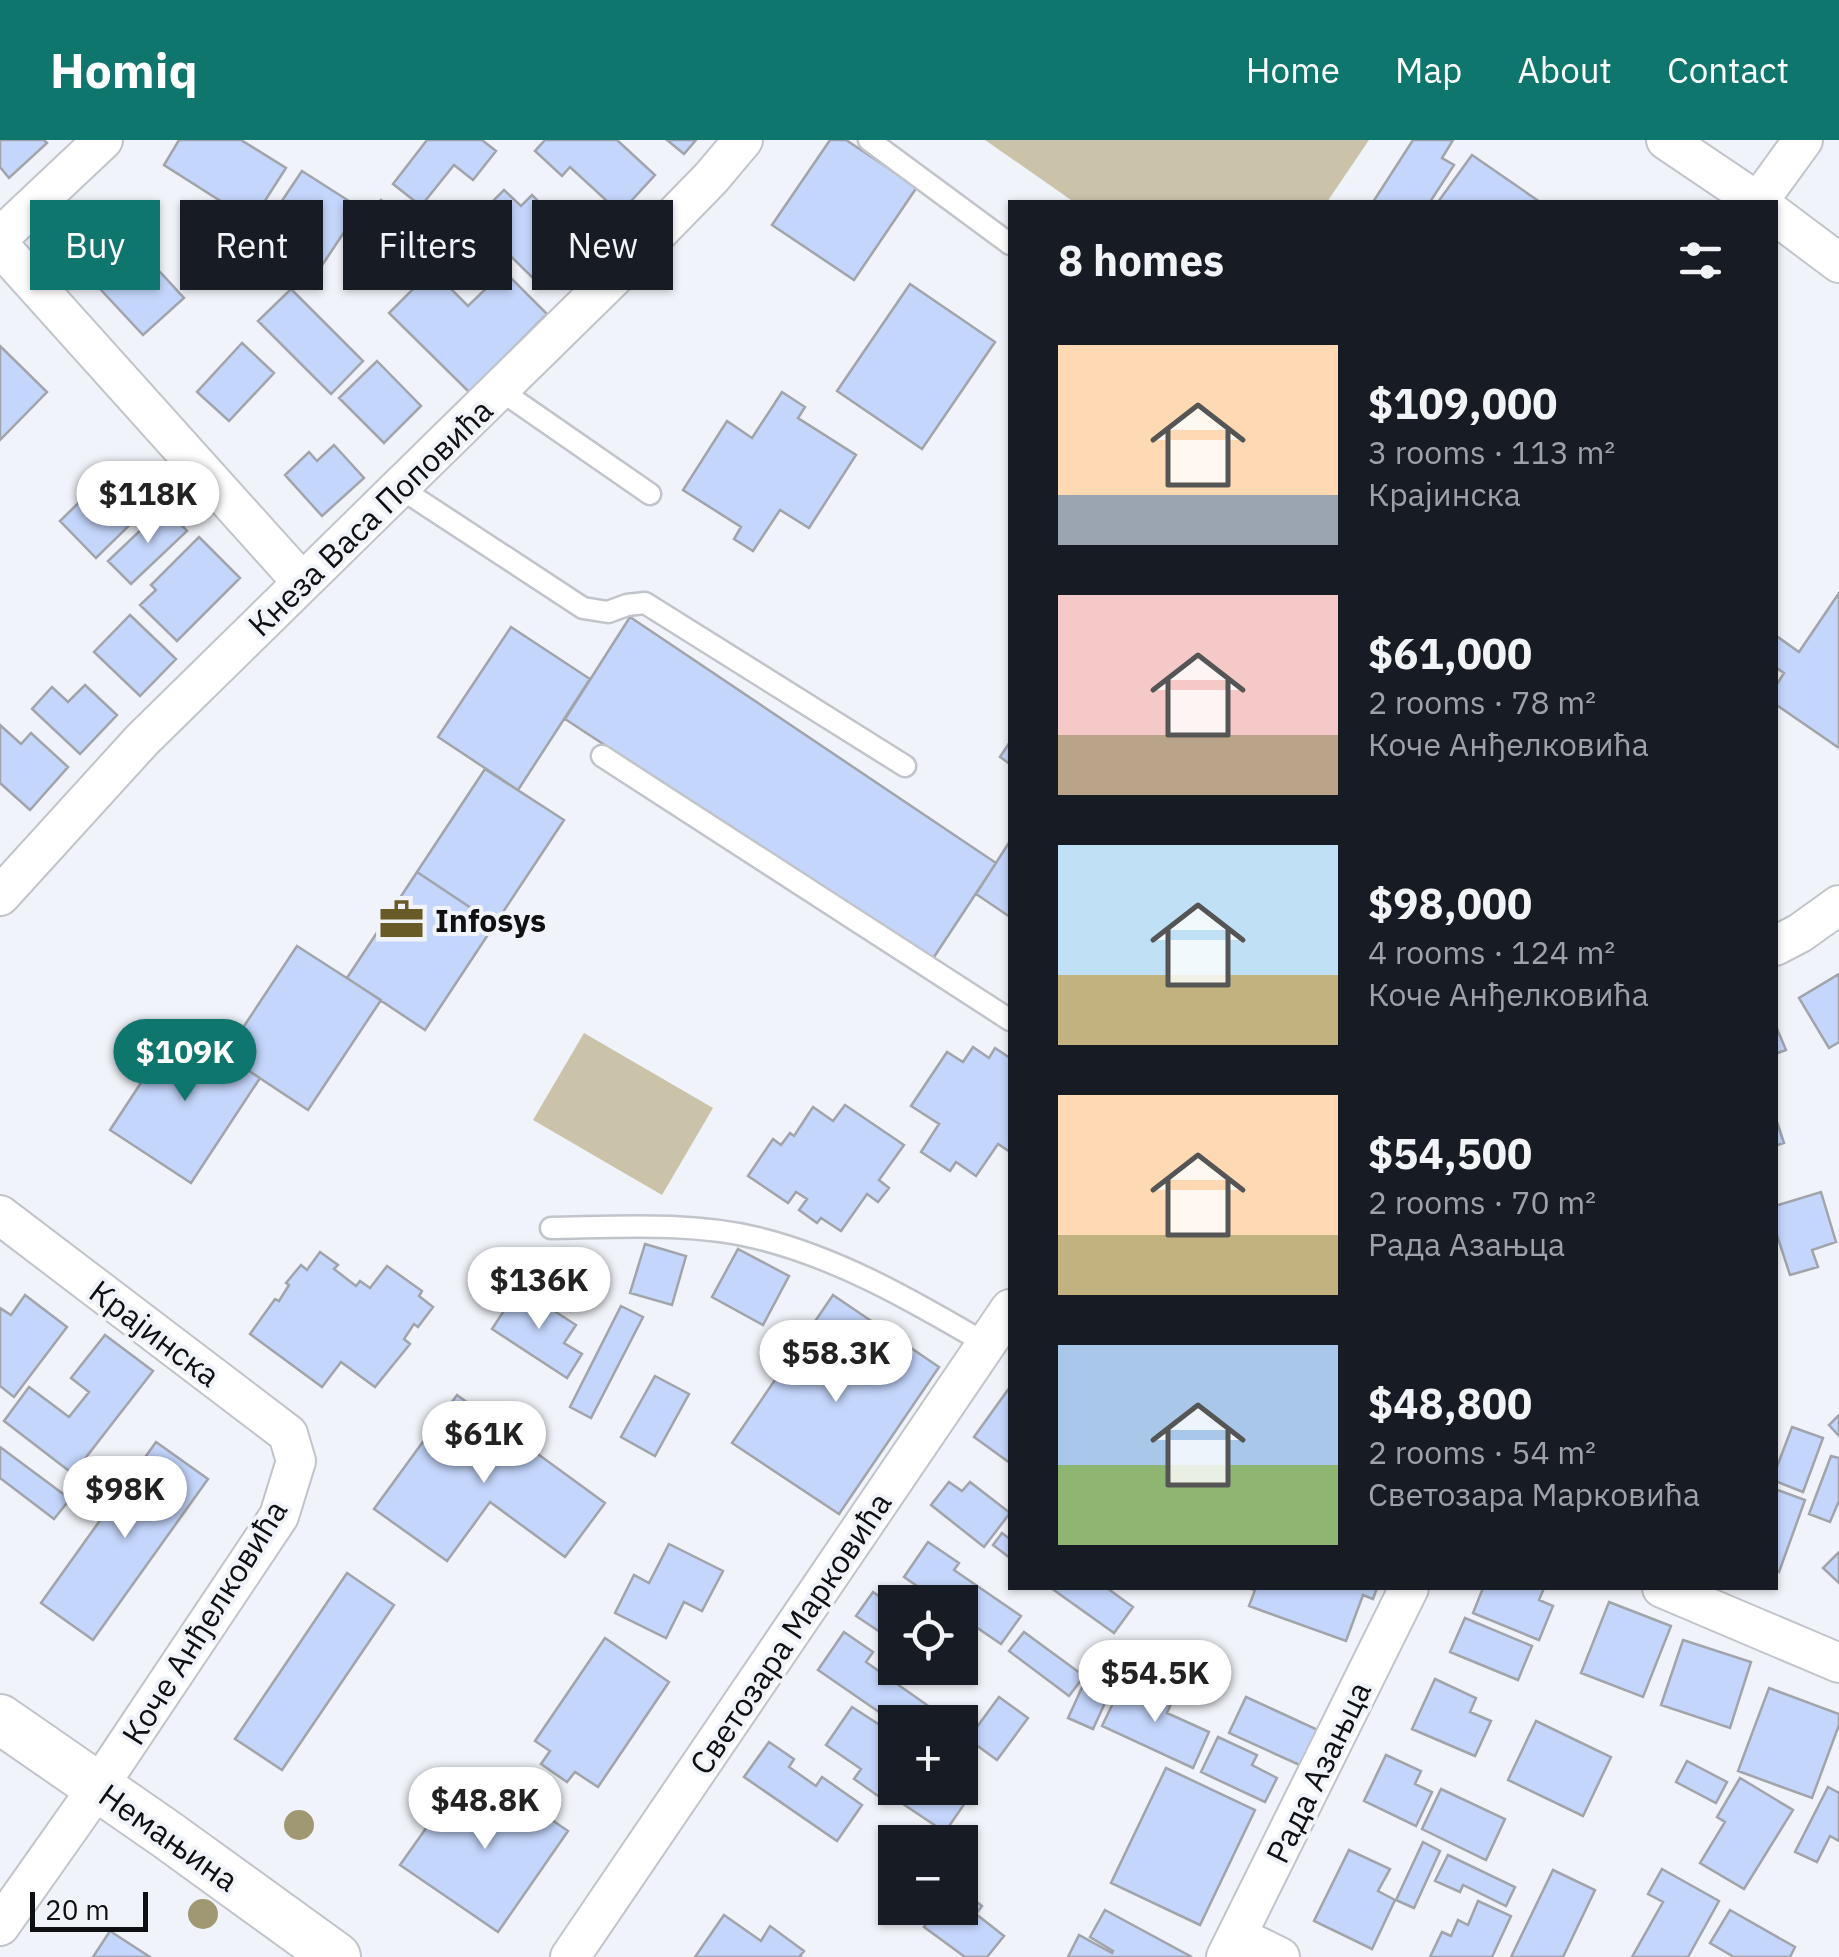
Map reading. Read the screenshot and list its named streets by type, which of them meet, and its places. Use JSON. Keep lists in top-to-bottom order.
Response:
{
  "streets": {
    "street": [
      "Кнеза Васа Поповића",
      "Крајинска",
      "Коче Анђелковића",
      "Светозара Марковића",
      "Рада Азањца",
      "Немањина"
    ]
  },
  "crossings": [
    ["Крајинска", "Коче Анђелковића"],
    ["Коче Анђелковића", "Немањина"]
  ],
  "places": {
    "office": ["Infosys"]
  },
  "scale_bar": "20 m",
  "page": {
    "header": "Homiq",
    "nav": [
      "Home",
      "Map",
      "About",
      "Contact"
    ],
    "chip": [
      "Buy",
      "Rent",
      "Filters",
      "New"
    ],
    "heading": "8 homes",
    "list": [
      {
        "name": "$109,000",
        "note": "3 rooms · 113 m² · Крајинска"
      },
      {
        "name": "$61,000",
        "note": "2 rooms · 78 m² · Коче Анђелковића"
      },
      {
        "name": "$98,000",
        "note": "4 rooms · 124 m² · Коче Анђелковића"
      },
      {
        "name": "$54,500",
        "note": "2 rooms · 70 m² · Рада Азањца"
      },
      {
        "name": "$48,800",
        "note": "2 rooms · 54 m² · Светозара Марковића"
      }
    ],
    "price": [
      "$118K",
      "$109K",
      "$136K",
      "$58.3K",
      "$61K",
      "$98K",
      "$54.5K",
      "$48.8K"
    ],
    "map_buttons": ["+", "−"],
    "scale": "20 m"
  }
}
